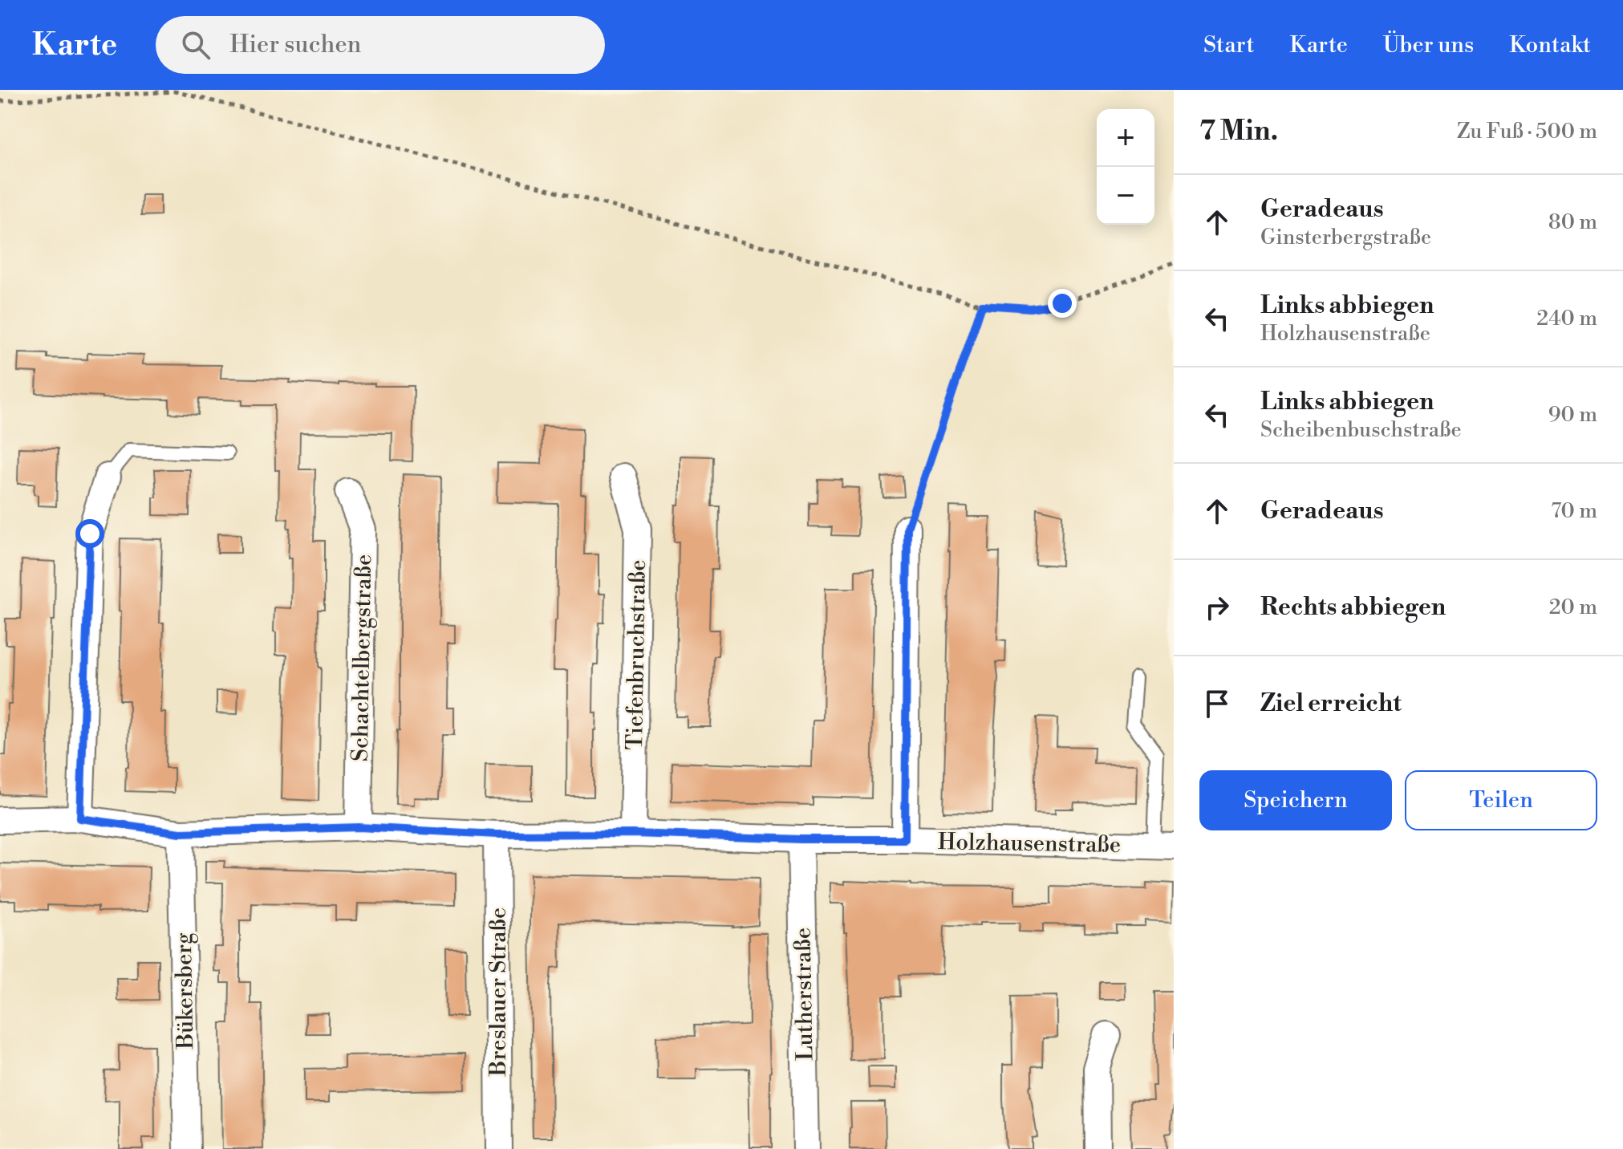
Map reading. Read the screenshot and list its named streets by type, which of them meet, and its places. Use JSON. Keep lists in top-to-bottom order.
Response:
{
  "streets": {
    "street": [
      "Tiefenbruchstraße",
      "Schachtelbergstraße",
      "Holzhausenstraße",
      "Bükersberg",
      "Breslauer Straße",
      "Lutherstraße"
    ]
  },
  "crossings": [
    ["Tiefenbruchstraße", "Holzhausenstraße"],
    ["Schachtelbergstraße", "Holzhausenstraße"],
    ["Holzhausenstraße", "Bükersberg"],
    ["Holzhausenstraße", "Breslauer Straße"],
    ["Holzhausenstraße", "Lutherstraße"]
  ],
  "page": {
    "header": "Karte",
    "search": "Hier suchen",
    "nav": [
      "Start",
      "Karte",
      "Über uns",
      "Kontakt"
    ],
    "heading": ["7 Min.", "Zu Fuß · 500 m"],
    "map_buttons": ["+", "−"],
    "list": [
      ["Geradeaus", "Ginsterbergstraße", "80 m"],
      ["Links abbiegen", "Holzhausenstraße", "240 m"],
      ["Links abbiegen", "Scheibenbuschstraße", "90 m"],
      ["Geradeaus", "70 m"],
      ["Rechts abbiegen", "20 m"],
      "Ziel erreicht"
    ],
    "buttons": ["Speichern", "Teilen"]
  }
}
